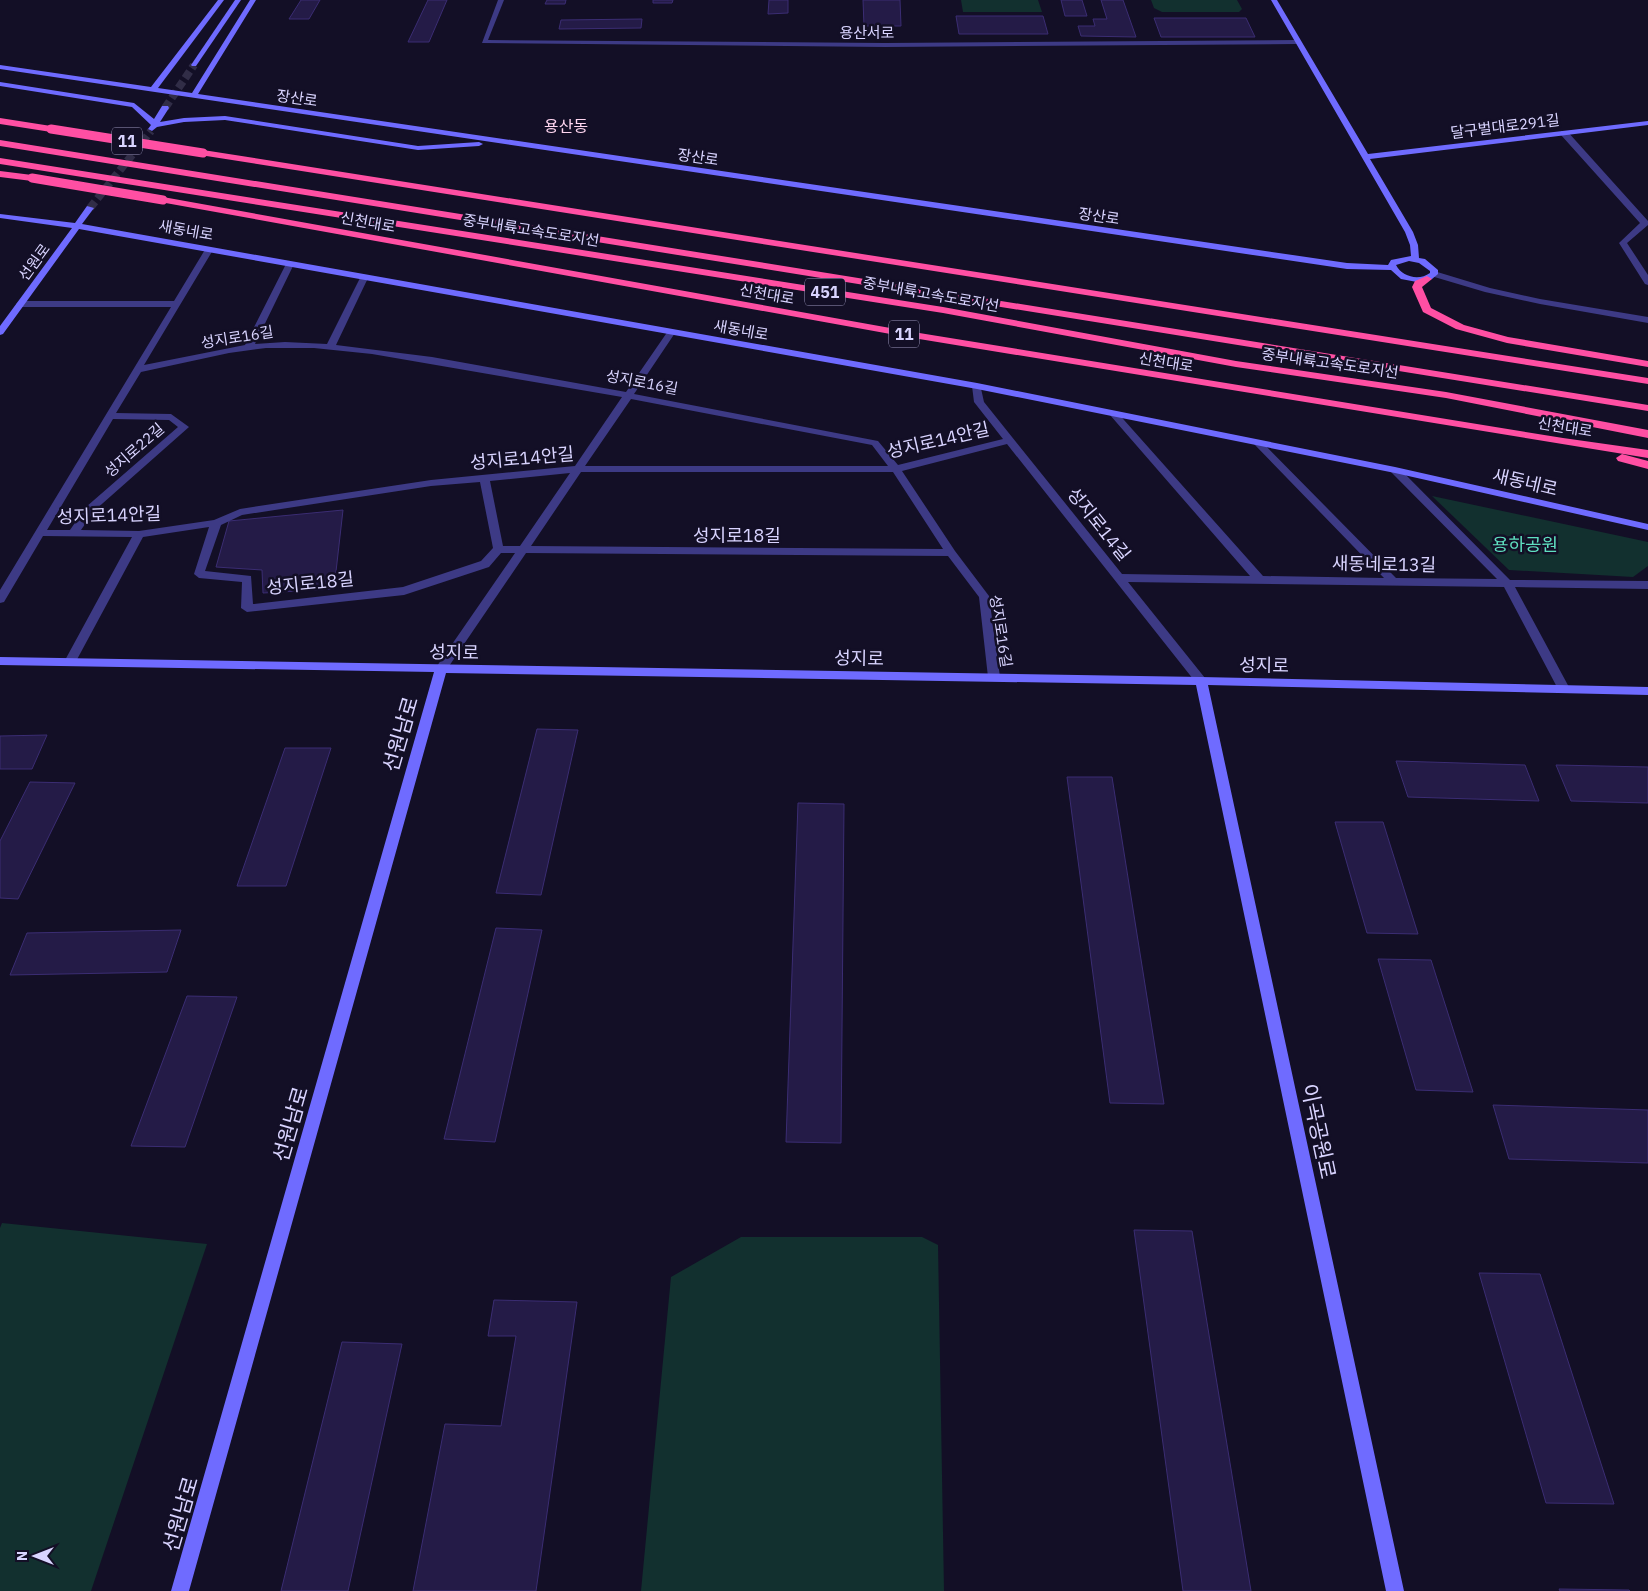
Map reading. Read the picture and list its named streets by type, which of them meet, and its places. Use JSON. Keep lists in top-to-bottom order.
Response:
{
  "streets": {
    "highway": [
      "11",
      "신천대로",
      "중부내륙고속도로지선",
      "451"
    ],
    "street": [
      "용산서로",
      "장산로",
      "달구벌대로291길",
      "새동네로",
      "선원로",
      "성지로16길",
      "성지로14안길",
      "성지로22길",
      "성지로14길",
      "성지로18길",
      "새동네로13길",
      "성지로",
      "선원남로",
      "이곡공원로"
    ]
  },
  "crossings": [
    ["새동네로", "선원로"],
    ["새동네로", "성지로22길"],
    ["새동네로", "성지로14길"],
    ["성지로16길", "성지로14안길"],
    ["성지로16길", "성지로22길"],
    ["성지로16길", "성지로18길"],
    ["성지로16길", "성지로"],
    ["성지로14안길", "성지로22길"],
    ["성지로14안길", "성지로14길"],
    ["성지로14안길", "성지로18길"],
    ["성지로14길", "새동네로13길"],
    ["성지로14길", "성지로"],
    ["성지로14길", "이곡공원로"],
    ["성지로", "선원남로"],
    ["성지로", "이곡공원로"]
  ],
  "districts": ["용산동"],
  "parks": ["용하공원"],
  "north": "left"
}
